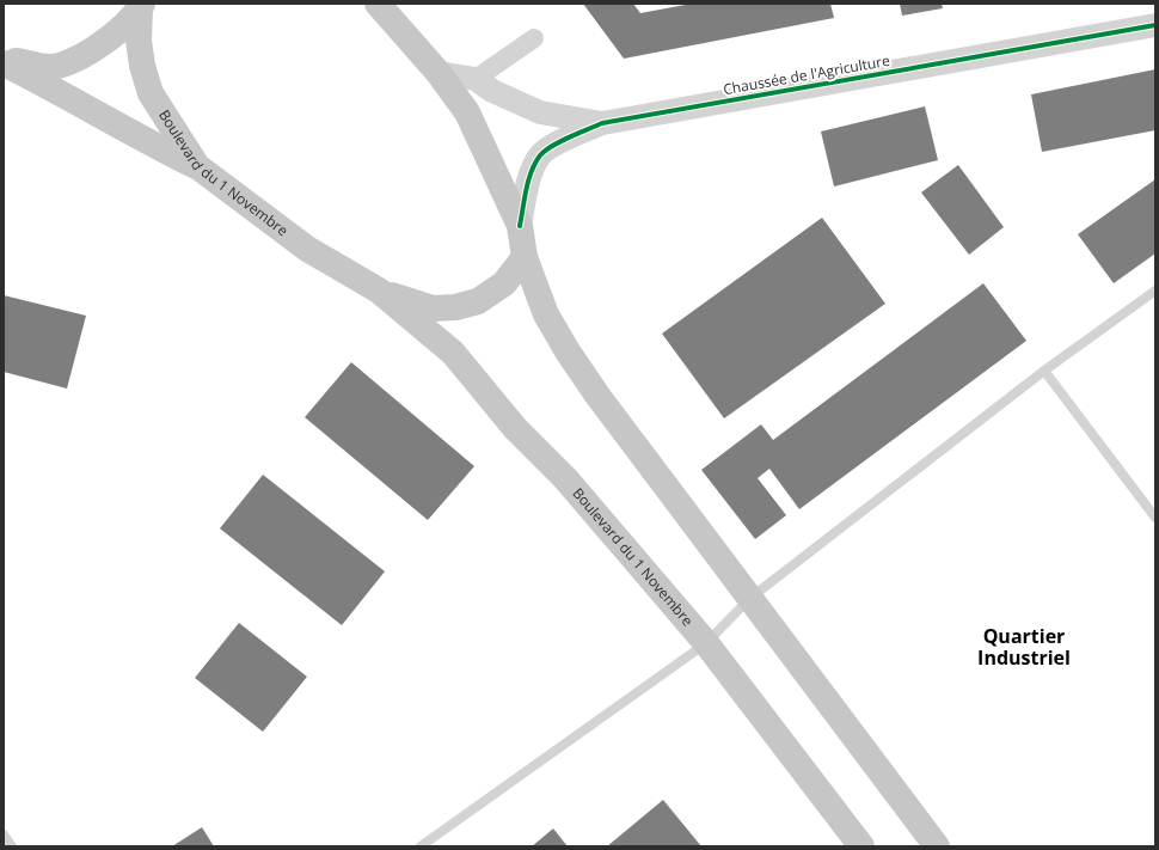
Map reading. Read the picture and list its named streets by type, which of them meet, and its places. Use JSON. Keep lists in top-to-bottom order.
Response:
{
  "streets": {
    "main road": ["Boulevard du 1 Novembre"],
    "street": ["Chaussée de l'Agriculture"]
  },
  "districts": ["Quartier Industriel"]
}
